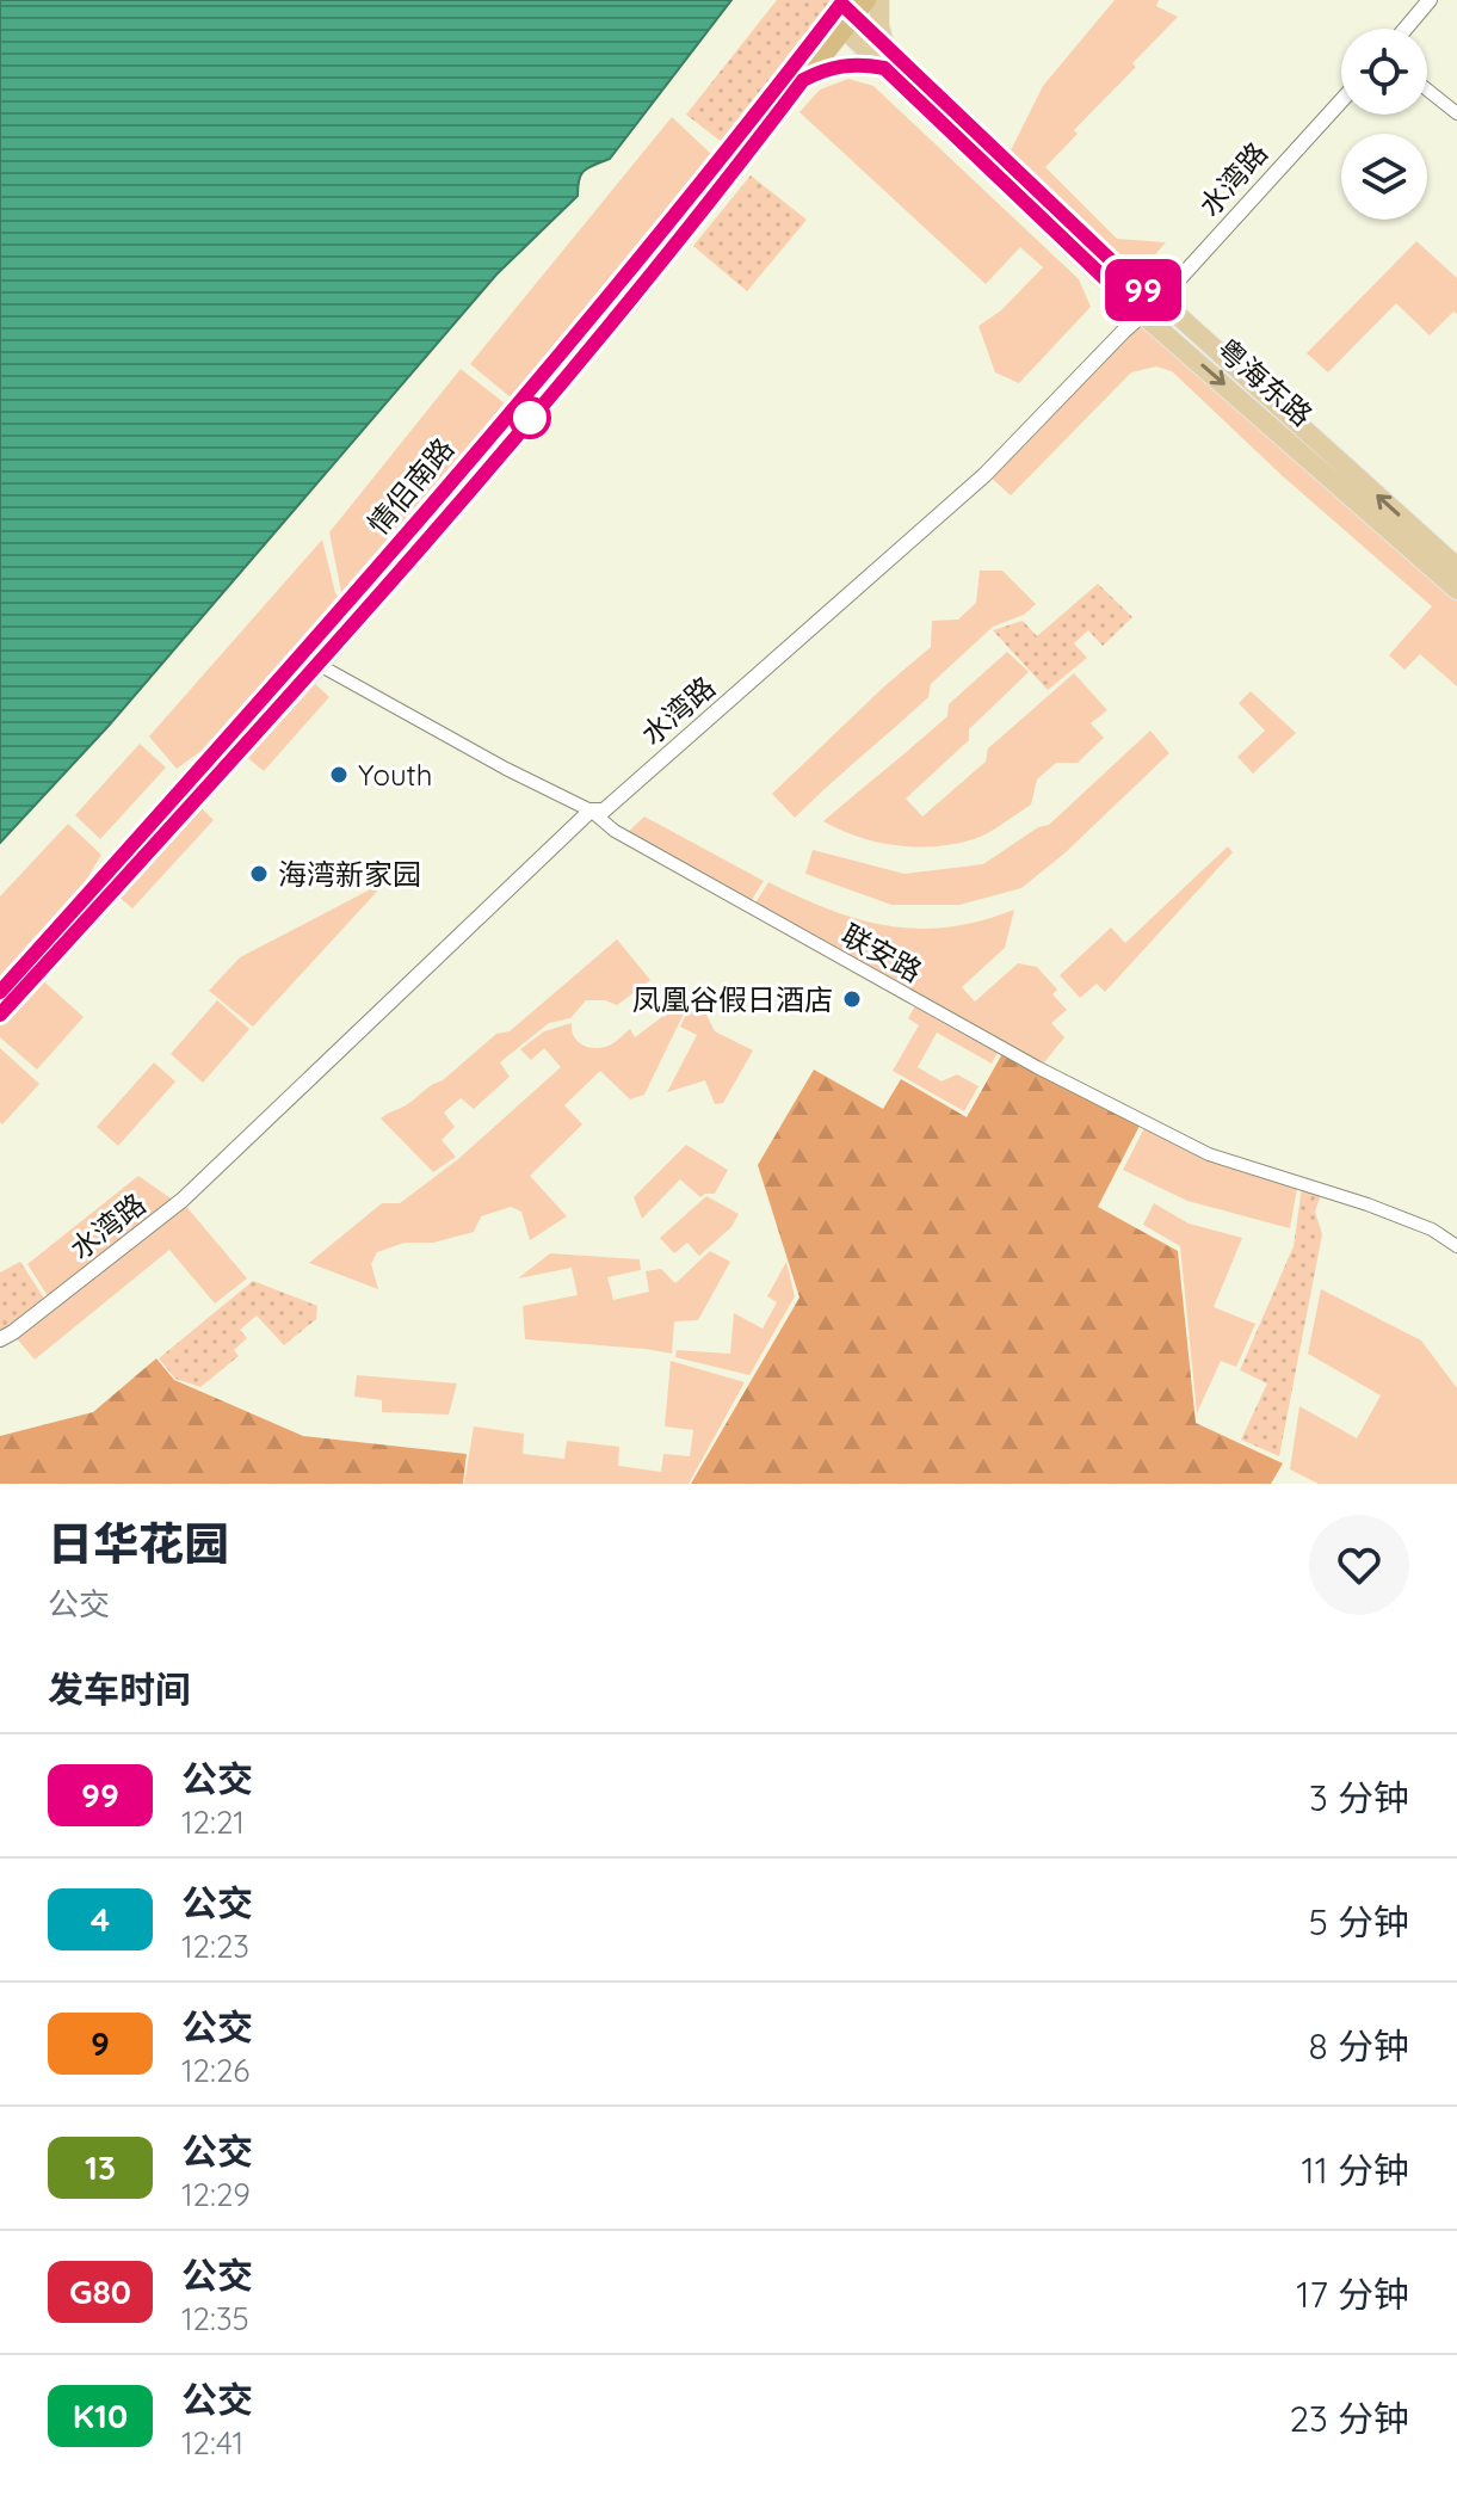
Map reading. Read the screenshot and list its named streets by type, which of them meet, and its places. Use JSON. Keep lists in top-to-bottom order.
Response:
{
  "streets": {
    "highway": ["情侣南路"],
    "main road": ["粤海东路"],
    "street": ["水湾路", "联安路"]
  },
  "crossings": [
    ["水湾路", "粤海东路"],
    ["水湾路", "联安路"],
    ["粤海东路", "情侣南路"],
    ["情侣南路", "联安路"]
  ],
  "places": ["Youth", "海湾新家园", "凤凰谷假日酒店"],
  "lines": ["bus line 99"],
  "page": {
    "on_map": "99",
    "heading": [
      ["日华花园", "公交"],
      "发车时间"
    ],
    "list": [
      {
        "mark": "99",
        "name": "公交",
        "note": "12:21",
        "value": "3 分钟"
      },
      {
        "mark": "4",
        "name": "公交",
        "note": "12:23",
        "value": "5 分钟"
      },
      {
        "mark": "9",
        "name": "公交",
        "note": "12:26",
        "value": "8 分钟"
      },
      {
        "mark": "13",
        "name": "公交",
        "note": "12:29",
        "value": "11 分钟"
      },
      {
        "mark": "G80",
        "name": "公交",
        "note": "12:35",
        "value": "17 分钟"
      },
      {
        "mark": "K10",
        "name": "公交",
        "note": "12:41",
        "value": "23 分钟"
      }
    ]
  }
}
